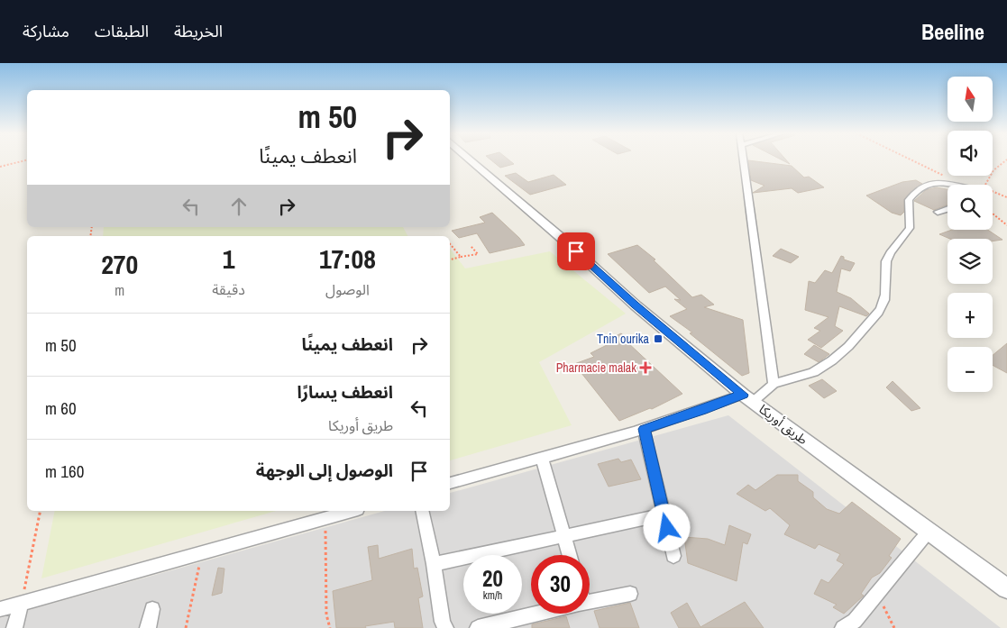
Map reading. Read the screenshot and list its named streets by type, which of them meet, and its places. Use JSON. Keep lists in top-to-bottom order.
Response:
{
  "streets": {
    "street": ["طريق أوريكا"]
  },
  "places": {
    "transit": ["Tnin ourika"],
    "health": ["Pharmacie malak"]
  },
  "north": "top",
  "page": {
    "header": "Beeline",
    "nav": ["الخريطة", "الطبقات", "مشاركة"],
    "map_buttons": ["+", "−"],
    "turn": ["50 m", "انعطف يمينًا"],
    "eta": [
      "17:08",
      "الوصول",
      "1",
      "دقيقة",
      "270",
      "m"
    ],
    "list": [
      {
        "name": "انعطف يمينًا",
        "value": "50 m"
      },
      {
        "name": "انعطف يسارًا",
        "note": "طريق أوريكا",
        "value": "60 m"
      },
      {
        "name": "الوصول إلى الوجهة",
        "value": "160 m"
      }
    ],
    "speed": "20 km/h",
    "limit": "30"
  }
}
